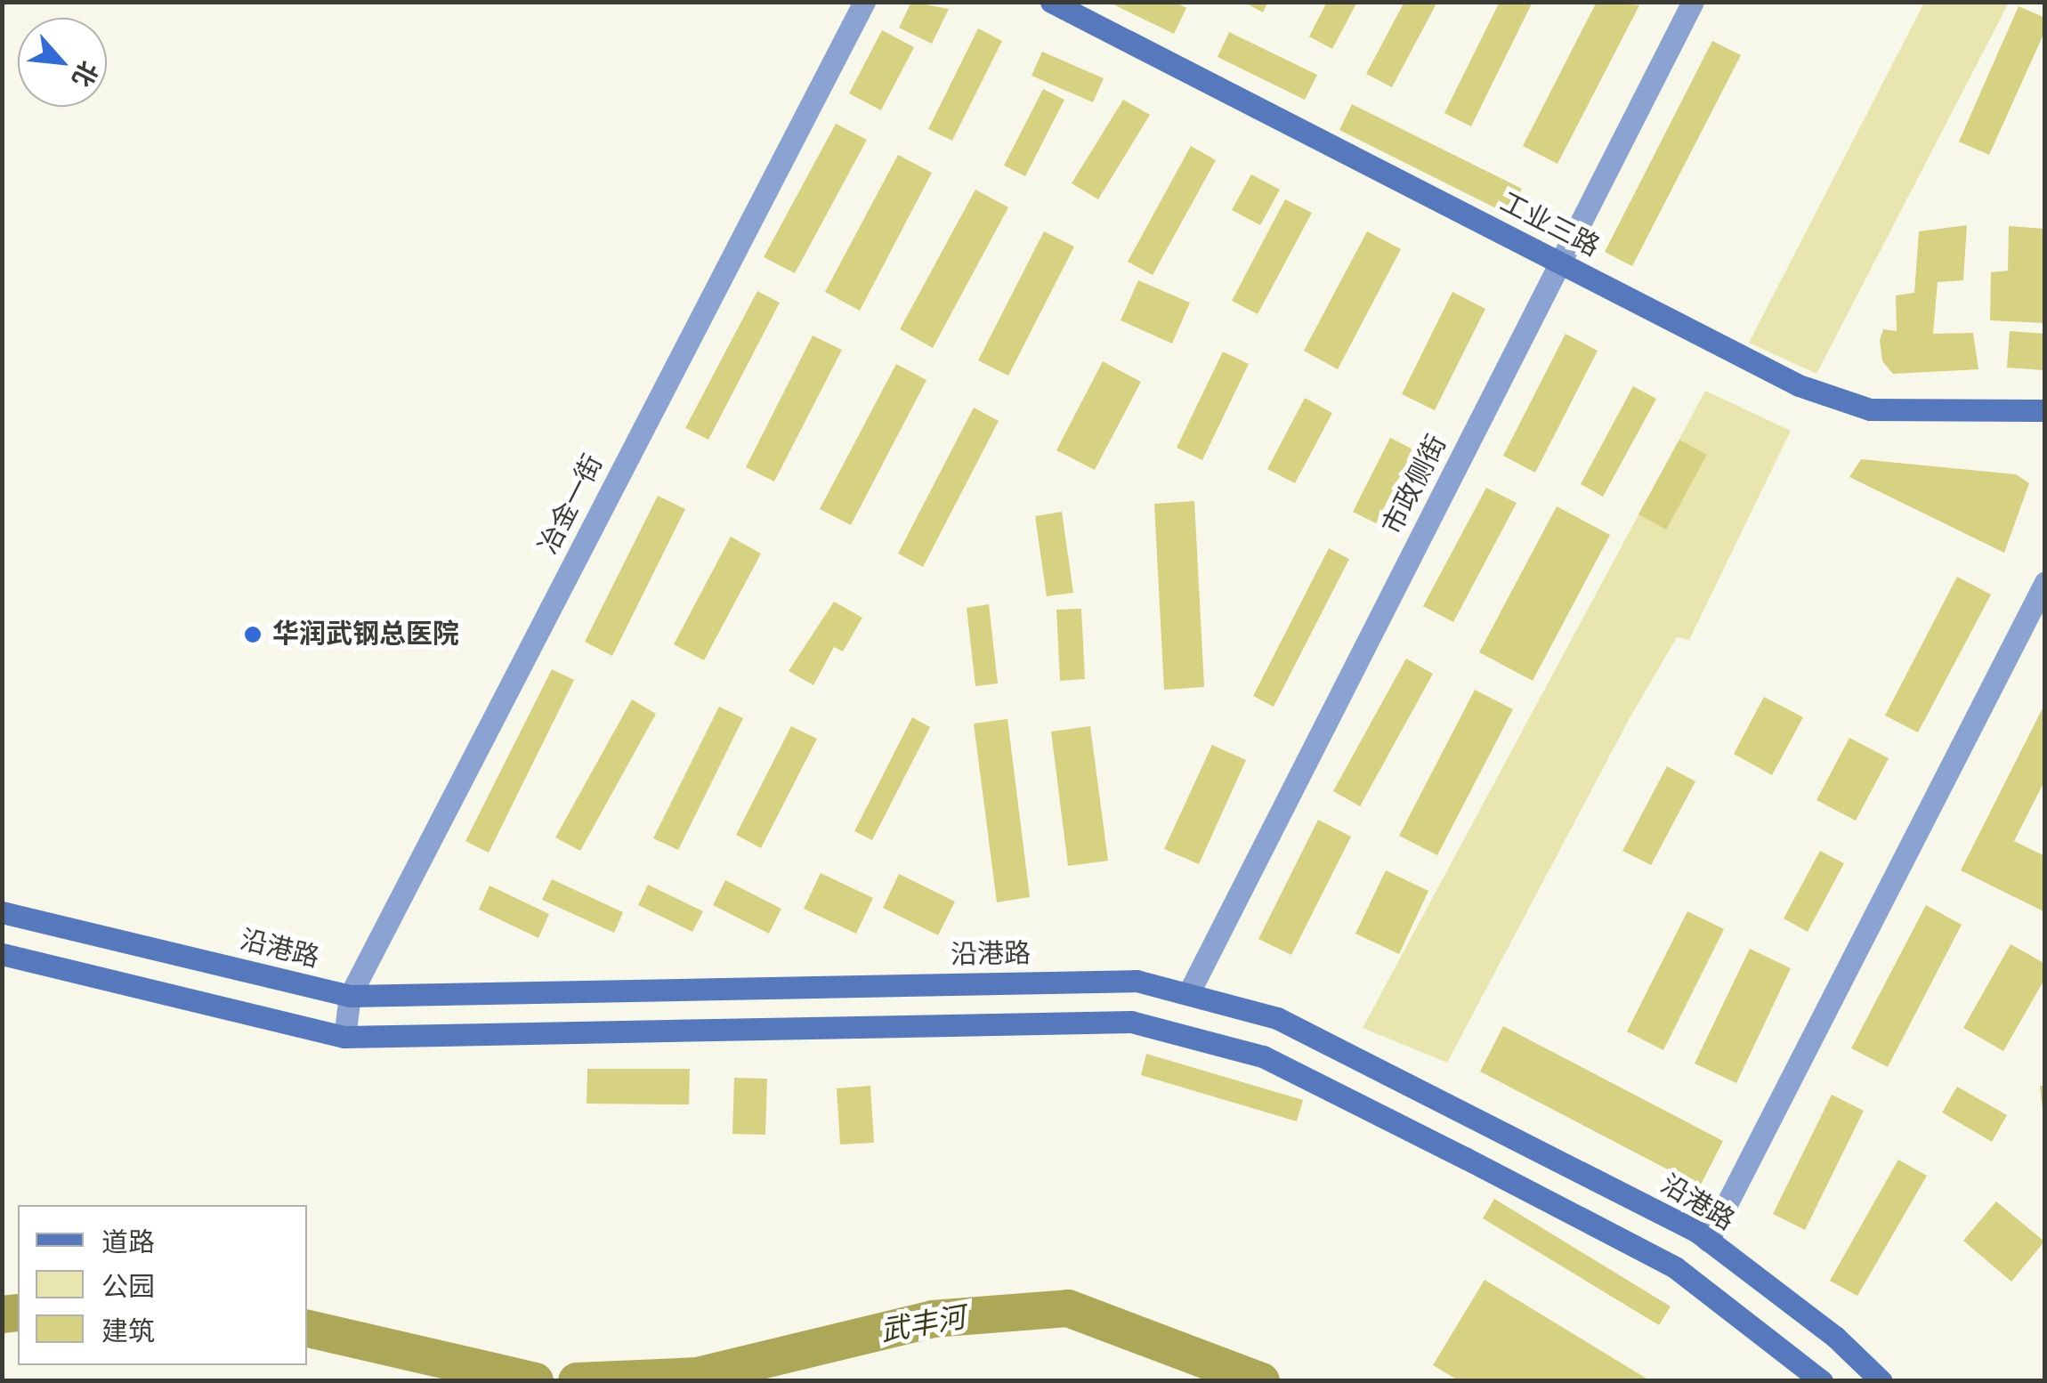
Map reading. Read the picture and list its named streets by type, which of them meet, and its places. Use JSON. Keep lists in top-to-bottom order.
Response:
{
  "streets": {
    "main road": ["工业三路", "沿港路"],
    "street": ["市政侧街", "冶金一街"]
  },
  "crossings": [
    ["工业三路", "市政侧街"],
    ["市政侧街", "沿港路"],
    ["冶金一街", "沿港路"]
  ],
  "water": ["武丰河"],
  "places": ["华润武钢总医院"],
  "legend": ["道路", "公园", "建筑"],
  "north": "bottom right"
}
